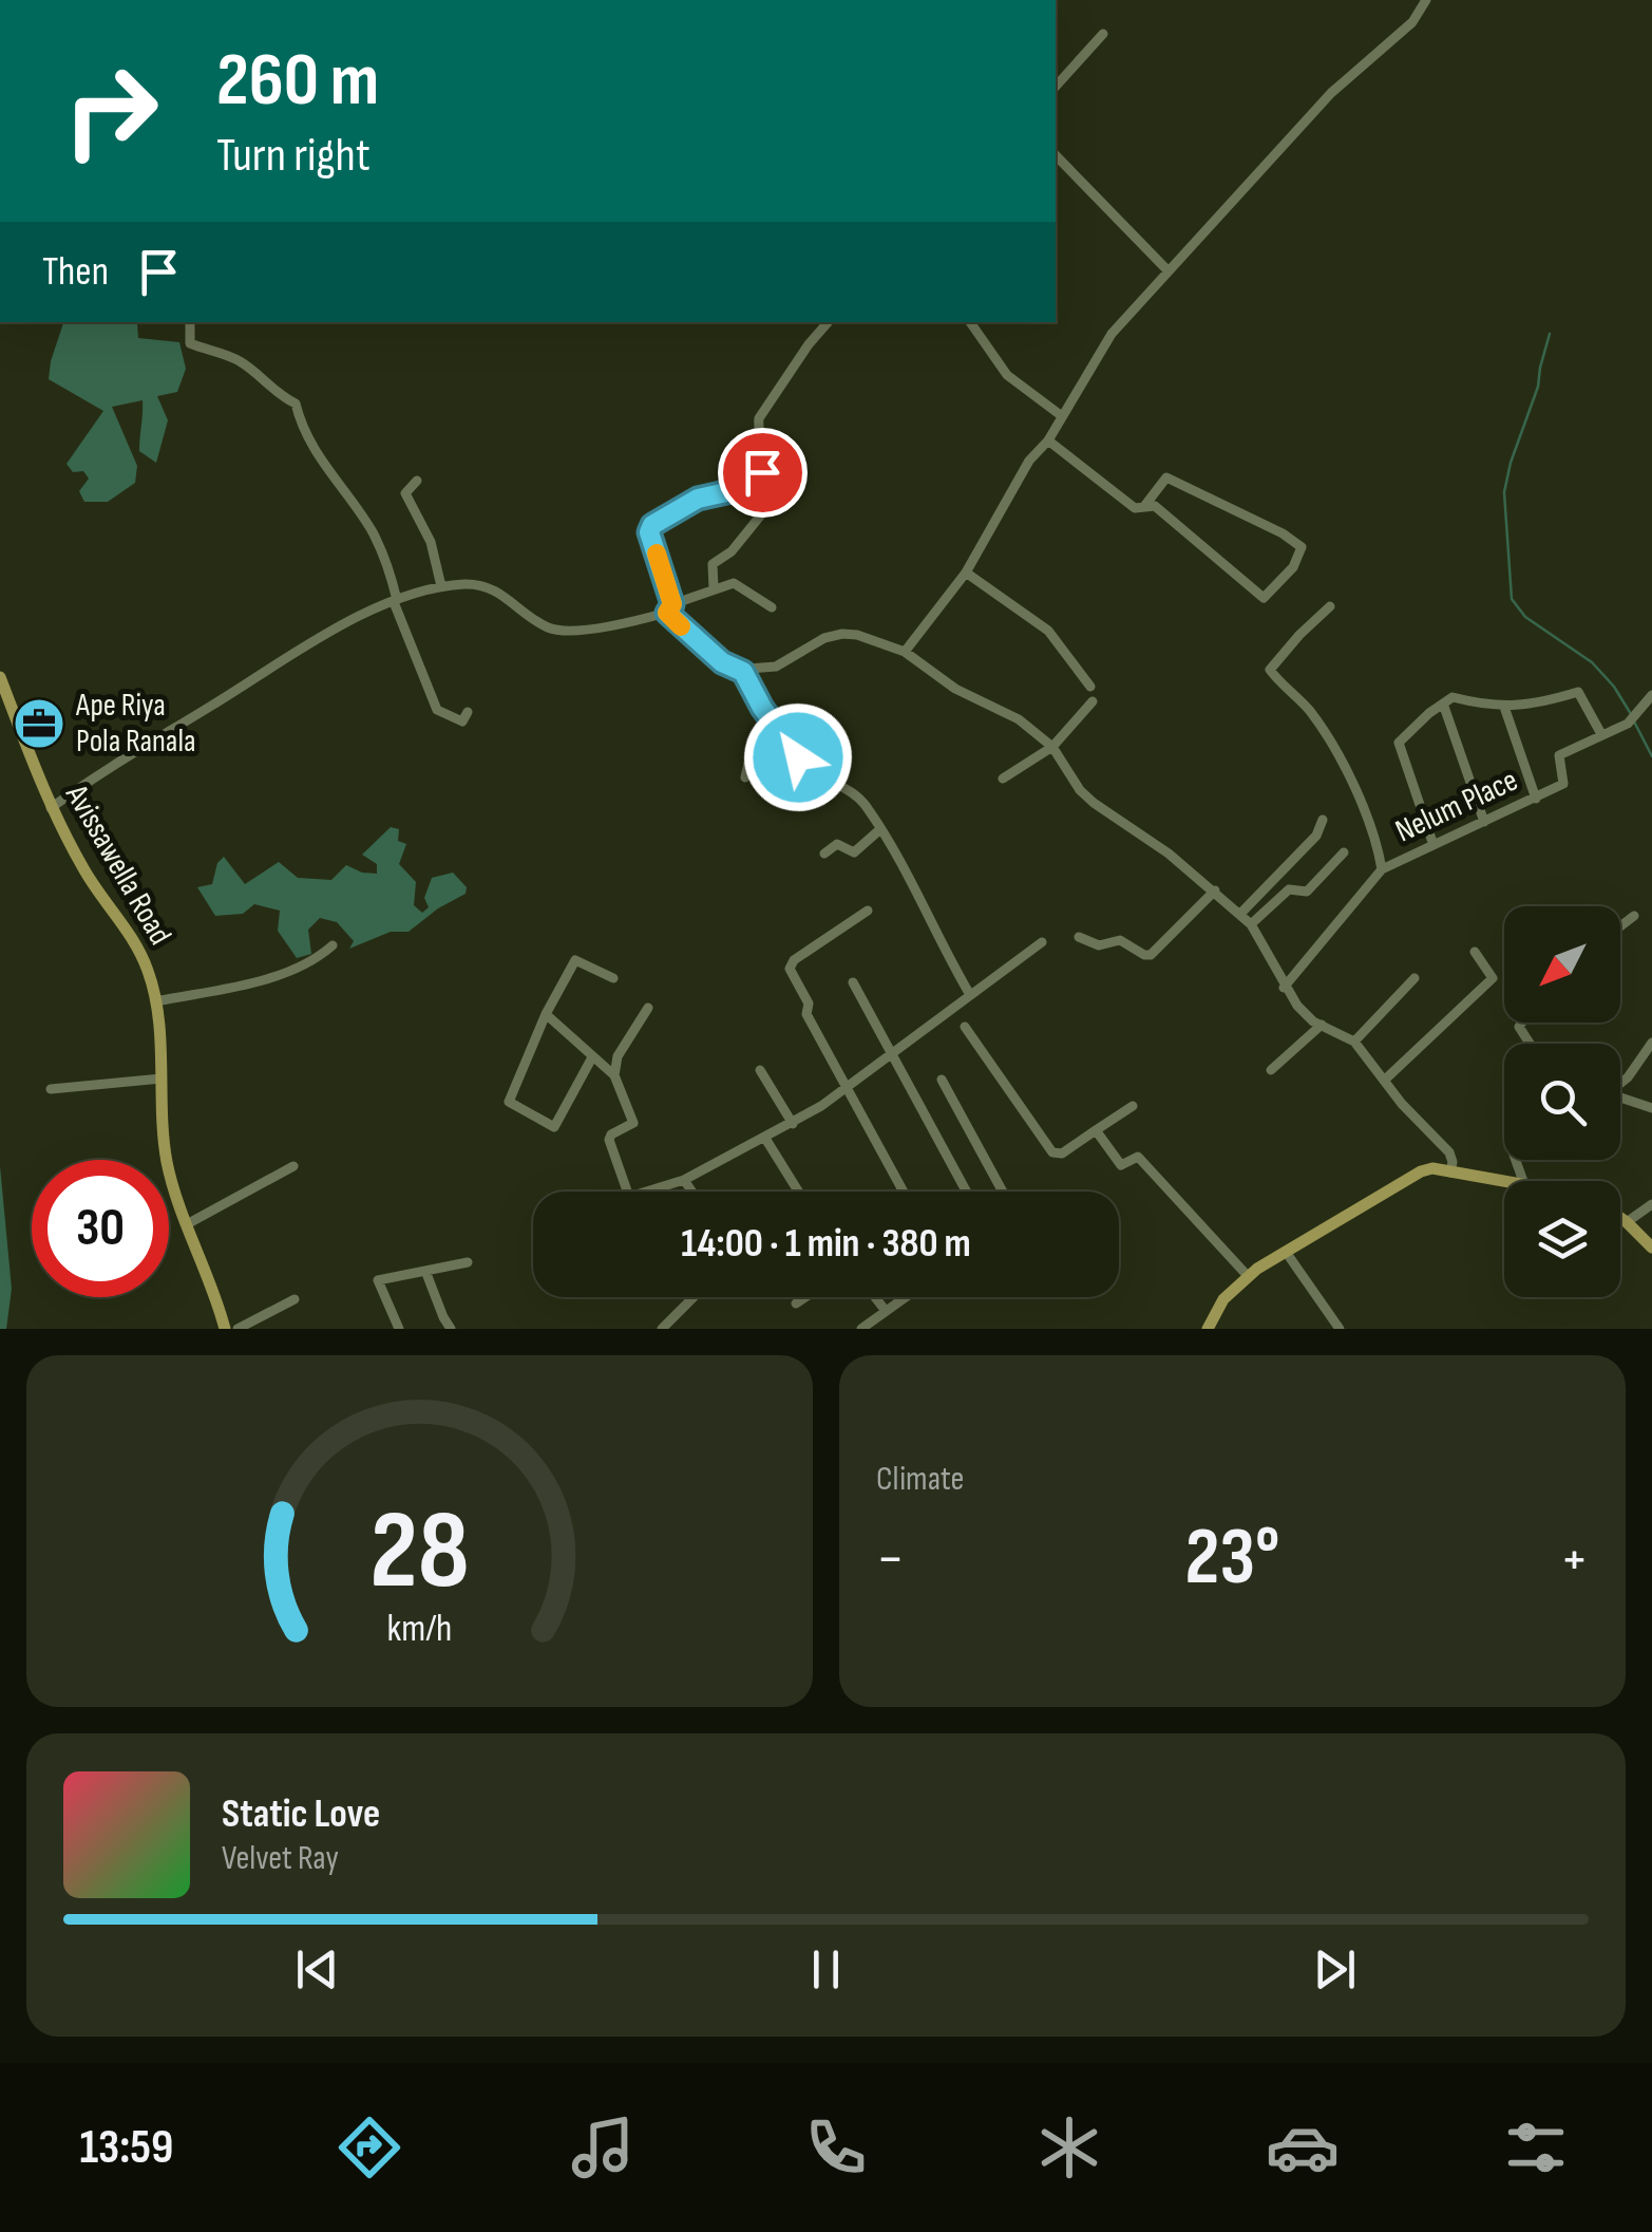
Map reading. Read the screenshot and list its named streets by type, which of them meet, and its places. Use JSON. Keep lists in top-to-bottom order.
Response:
{
  "streets": {
    "main road": ["Avissawella Road"],
    "street": ["Nelum Place"]
  },
  "places": {
    "office": ["Ape Riya Pola Ranala"]
  },
  "north": "bottom left",
  "page": {
    "turn": ["260 m", "Turn right"],
    "then": "Then",
    "limit": "30",
    "trip": "14:00 · 1 min · 380 m",
    "tile": "Climate",
    "heat": ["−", "23°", "+"],
    "song": ["Static Love", "Velvet Ray"],
    "tabs": "13:59",
    "gauge": ["28", "km/h"]
  }
}
